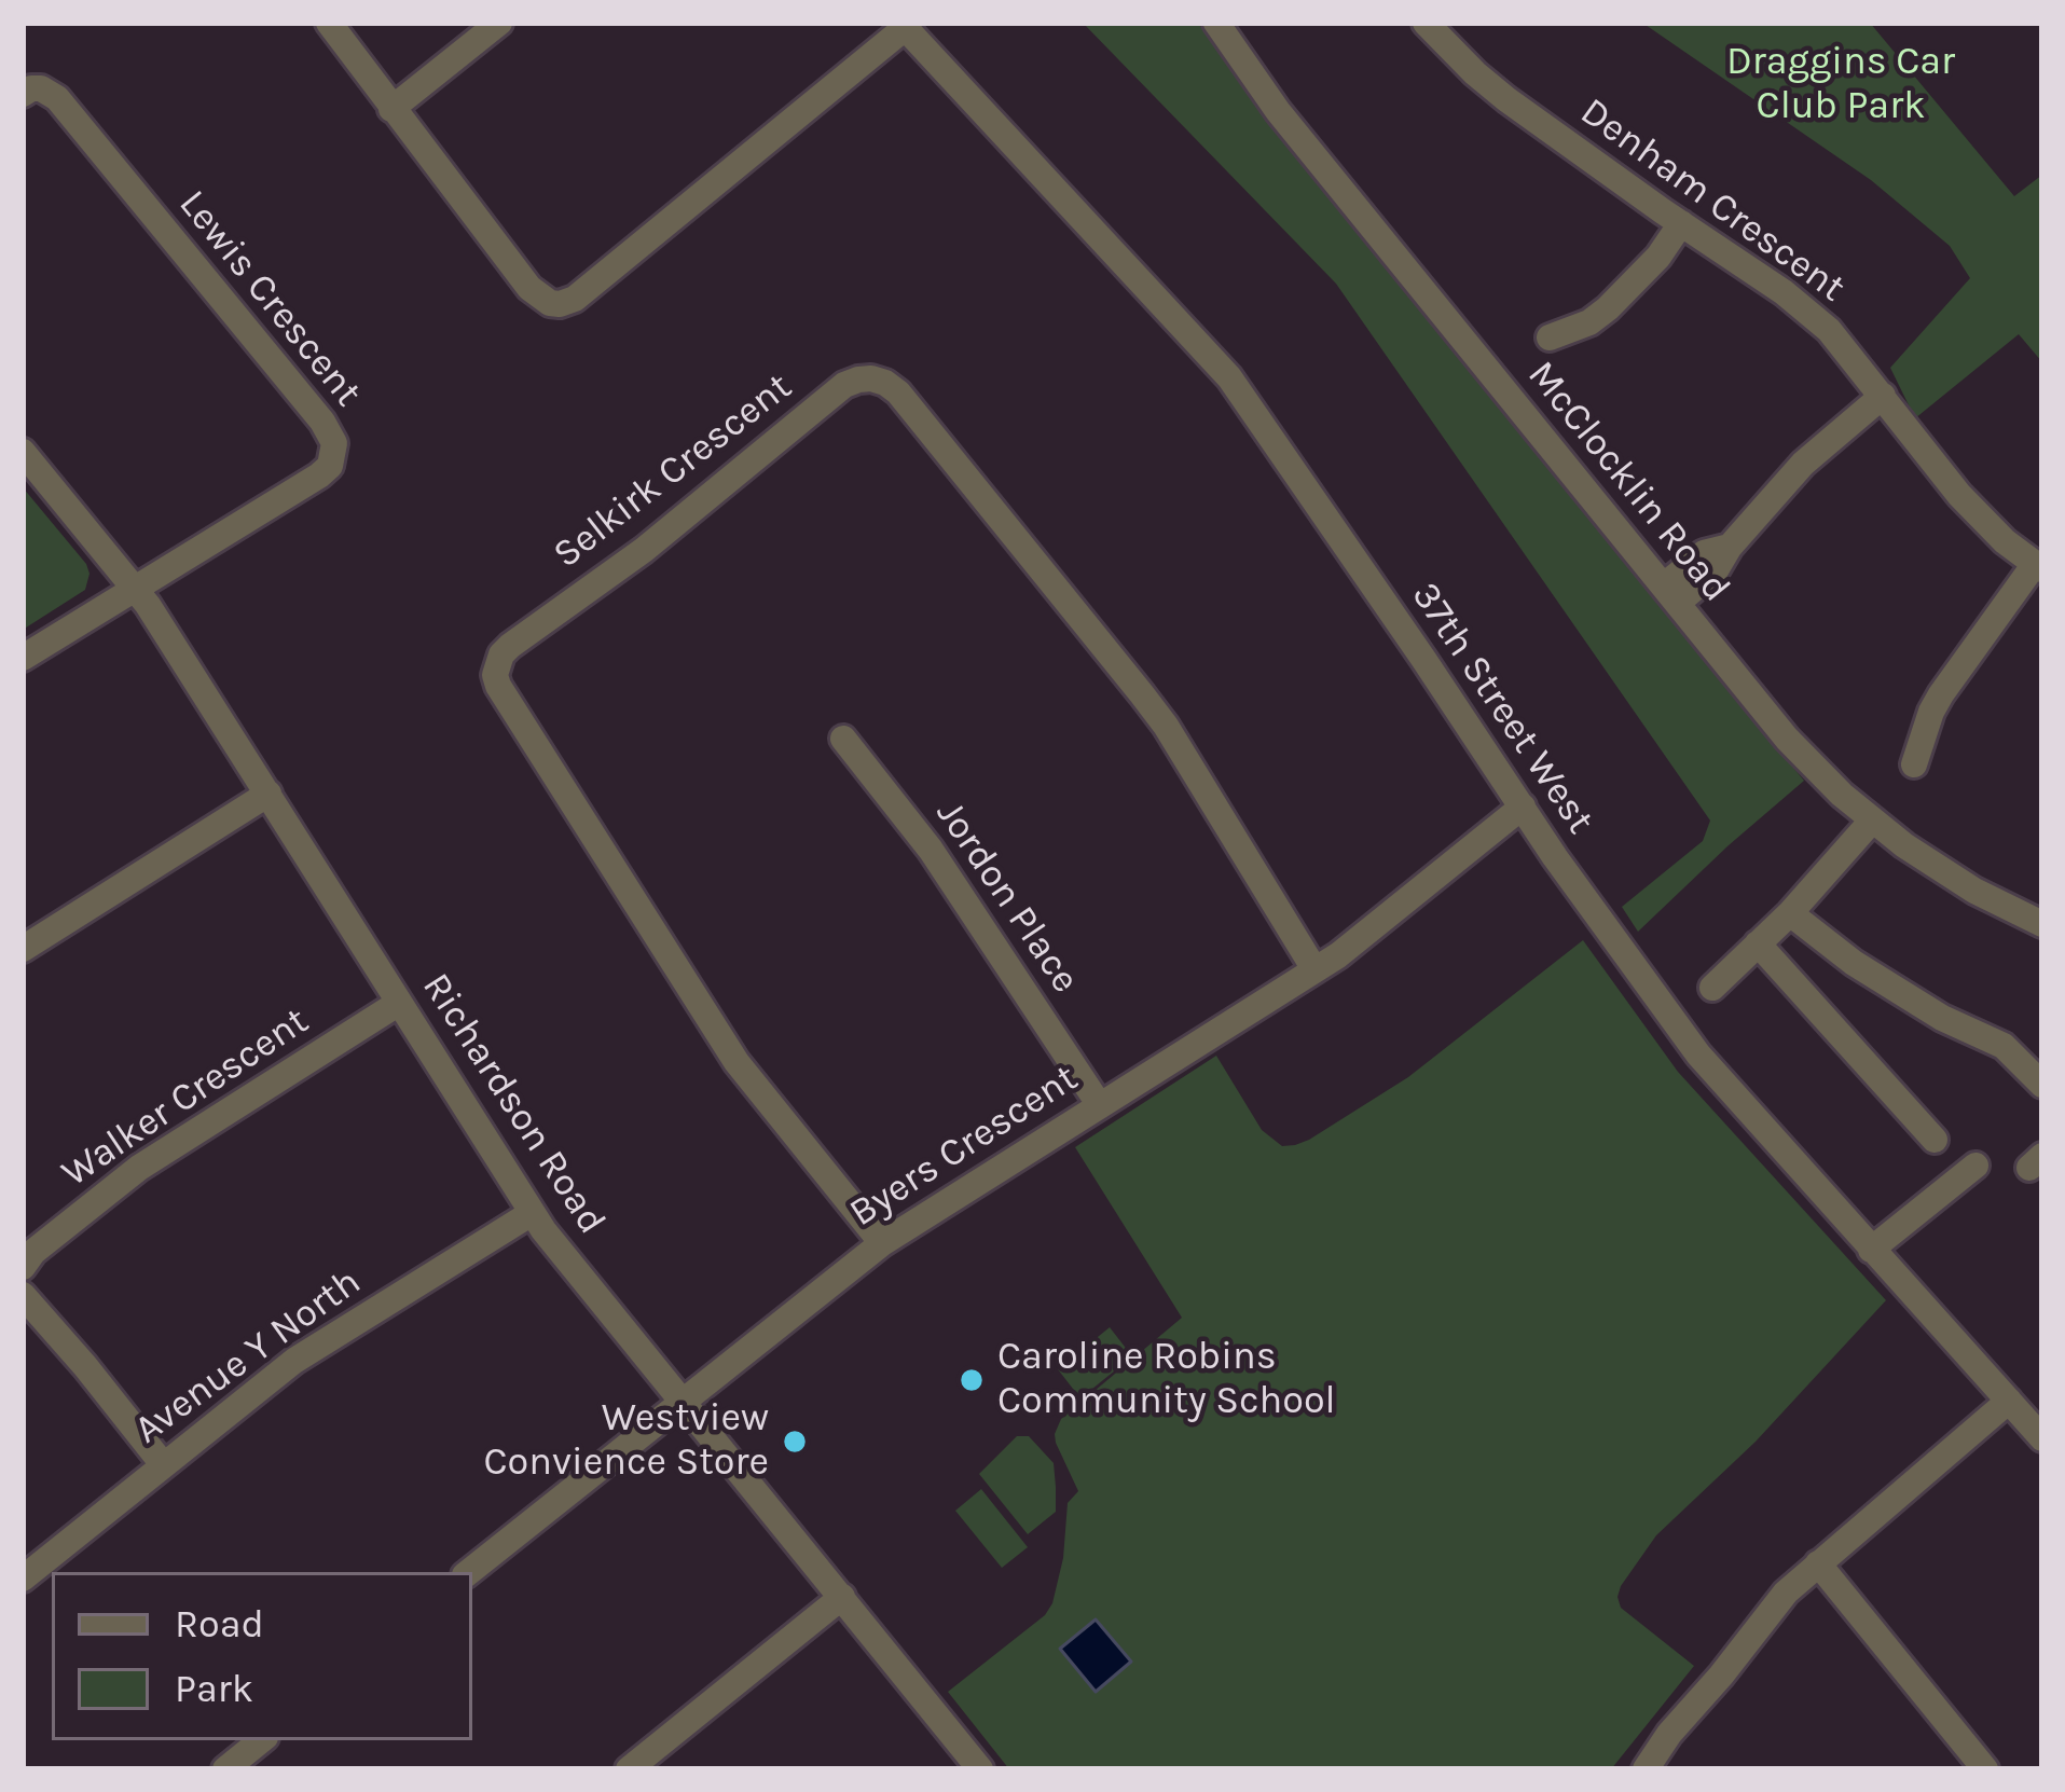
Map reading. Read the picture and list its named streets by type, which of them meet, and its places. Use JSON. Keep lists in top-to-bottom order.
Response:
{
  "streets": {
    "street": [
      "Denham Crescent",
      "Lewis Crescent",
      "Selkirk Crescent",
      "McClocklin Road",
      "37th Street West",
      "Jordon Place",
      "Walker Crescent",
      "Richardson Road",
      "Byers Crescent",
      "Avenue Y North"
    ]
  },
  "crossings": [
    ["Lewis Crescent", "Richardson Road"],
    ["Selkirk Crescent", "Byers Crescent"],
    ["37th Street West", "Byers Crescent"],
    ["Jordon Place", "Byers Crescent"],
    ["Walker Crescent", "Richardson Road"],
    ["Richardson Road", "Byers Crescent"],
    ["Richardson Road", "Avenue Y North"]
  ],
  "parks": ["Draggins Car Club Park"],
  "places": ["Caroline Robins Community School", "Westview Convience Store"],
  "legend": ["Road", "Park"]
}
